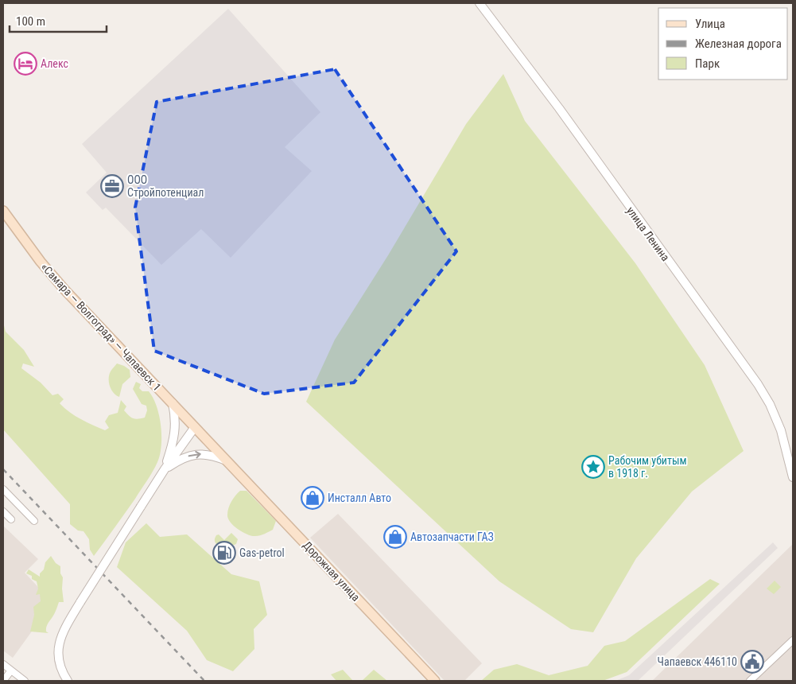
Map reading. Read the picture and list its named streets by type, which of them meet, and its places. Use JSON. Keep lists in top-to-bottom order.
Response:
{
  "streets": {
    "main road": ["«Самара — Волгоград» — Чапаевск 1", "Дорожная улица"],
    "street": ["улица Ленина"]
  },
  "crossings": [
    ["«Самара — Волгоград» — Чапаевск 1", "Дорожная улица"]
  ],
  "places": {
    "hotel": ["Алекс"],
    "office": ["ООО Стройпотенциал"],
    "place": ["Рабочим убитым в 1918 г."],
    "shop": ["Инсталл Авто", "Автозапчасти ГАЗ"],
    "fuel station": ["Gas-petrol"],
    "public building": ["Чапаевск 446110"]
  },
  "legend": ["Улица", "Железная дорога", "Парк"],
  "scale_bar": "100 m"
}
